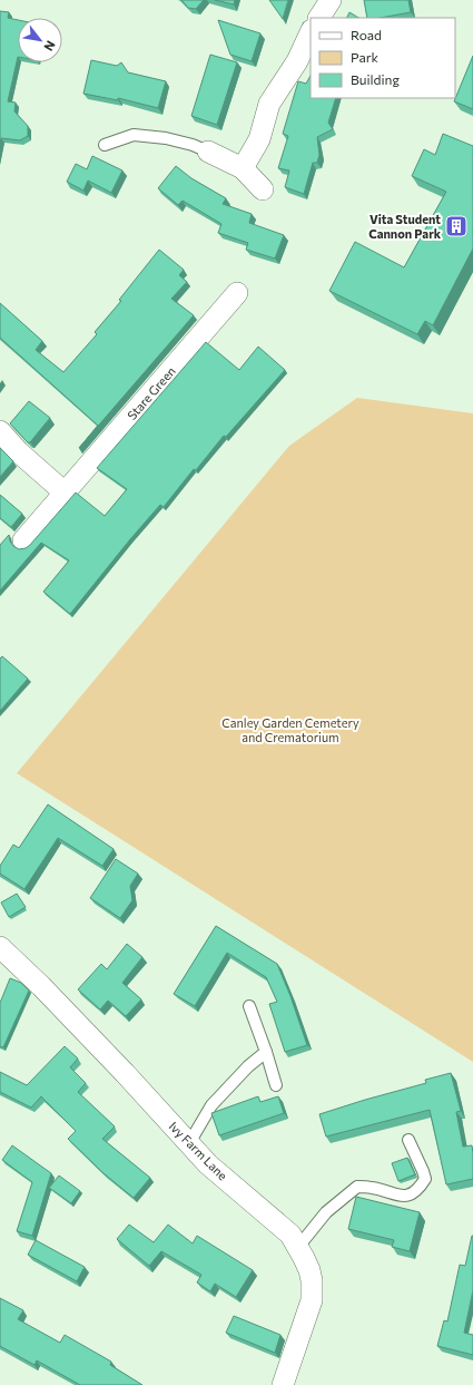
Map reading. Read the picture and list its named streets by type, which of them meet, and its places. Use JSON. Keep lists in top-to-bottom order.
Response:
{
  "streets": {
    "street": ["Stare Green", "Ivy Farm Lane"]
  },
  "parks": ["Canley Garden Cemetery and Crematorium"],
  "places": {
    "building": ["Vita Student Cannon Park"]
  },
  "legend": ["Road", "Park", "Building"],
  "north": "bottom right"
}
